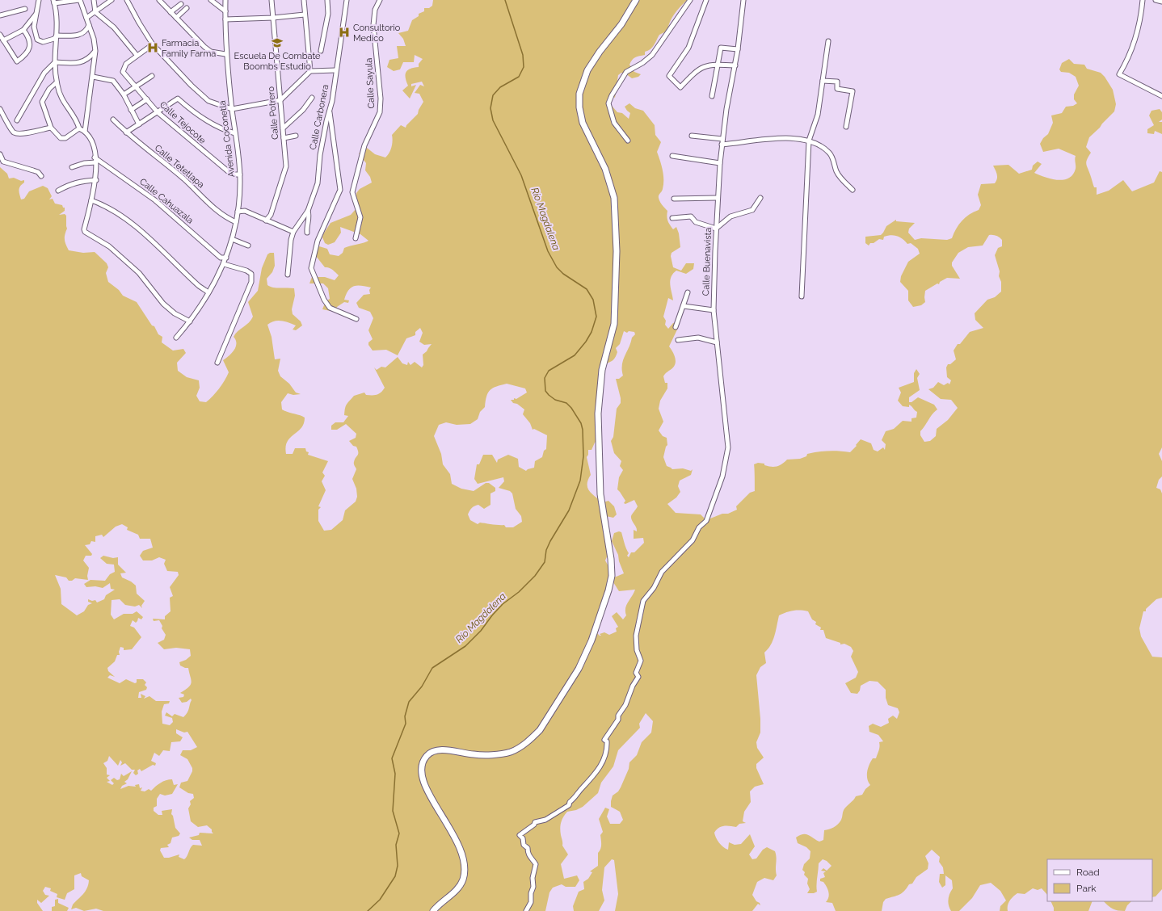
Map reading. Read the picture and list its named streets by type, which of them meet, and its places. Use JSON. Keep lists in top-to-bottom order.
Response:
{
  "streets": {
    "street": [
      "Calle Sayula",
      "Calle Potrero",
      "Calle Carbonera",
      "Calle Tejocote",
      "Avenida Coconetla",
      "Calle Tetetlapa",
      "Calle Cahuazala",
      "Calle Buenavista"
    ]
  },
  "crossings": [
    ["Calle Tejocote", "Avenida Coconetla"],
    ["Avenida Coconetla", "Calle Tetetlapa"],
    ["Avenida Coconetla", "Calle Cahuazala"]
  ],
  "water": ["Río Magdalena"],
  "places": {
    "hospital": ["Consultorio Medico", "Farmacia Family Farma"],
    "school or university": ["Escuela De Combate Boombs Estudio"]
  },
  "legend": ["Road", "Park"]
}
